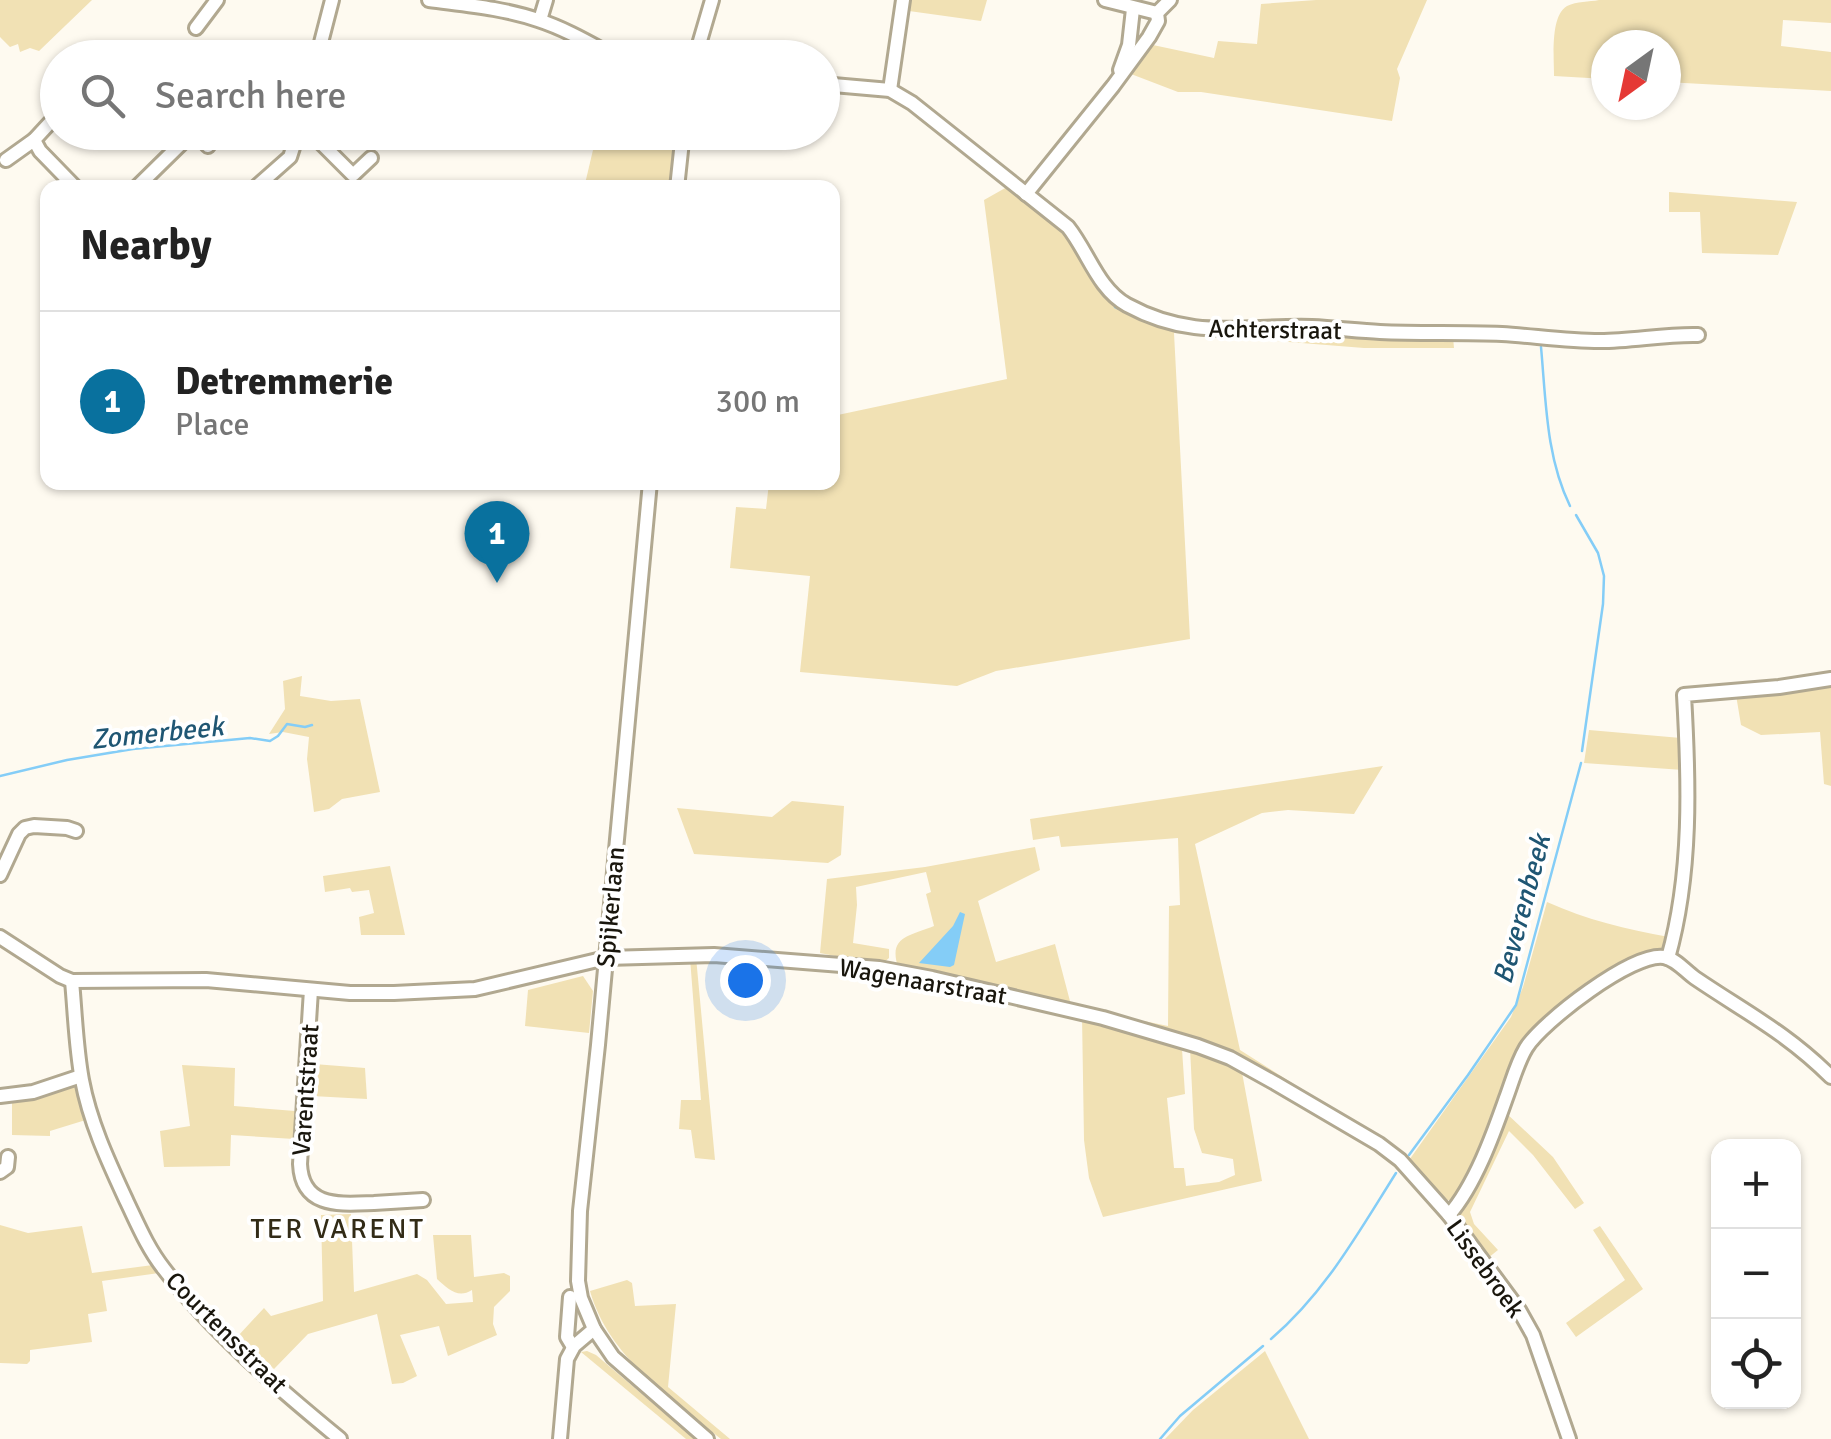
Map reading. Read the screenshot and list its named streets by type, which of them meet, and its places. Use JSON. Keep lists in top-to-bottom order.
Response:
{
  "streets": {
    "street": [
      "Achterstraat",
      "Spijkerlaan",
      "Wagenaarstraat",
      "Varentstraat",
      "Lissebroek",
      "Courtensstraat"
    ]
  },
  "crossings": [
    ["Spijkerlaan", "Wagenaarstraat"],
    ["Wagenaarstraat", "Varentstraat"],
    ["Wagenaarstraat", "Lissebroek"],
    ["Wagenaarstraat", "Courtensstraat"]
  ],
  "districts": ["TER VARENT"],
  "water": ["Zomerbeek", "Beverenbeek"],
  "north": "bottom left",
  "page": {
    "search": "Search here",
    "heading": "Nearby",
    "list": [
      {
        "mark": "1",
        "name": "Detremmerie",
        "note": "Place",
        "value": "300 m"
      }
    ],
    "pins": "1",
    "map_buttons": ["+", "−"]
  }
}
